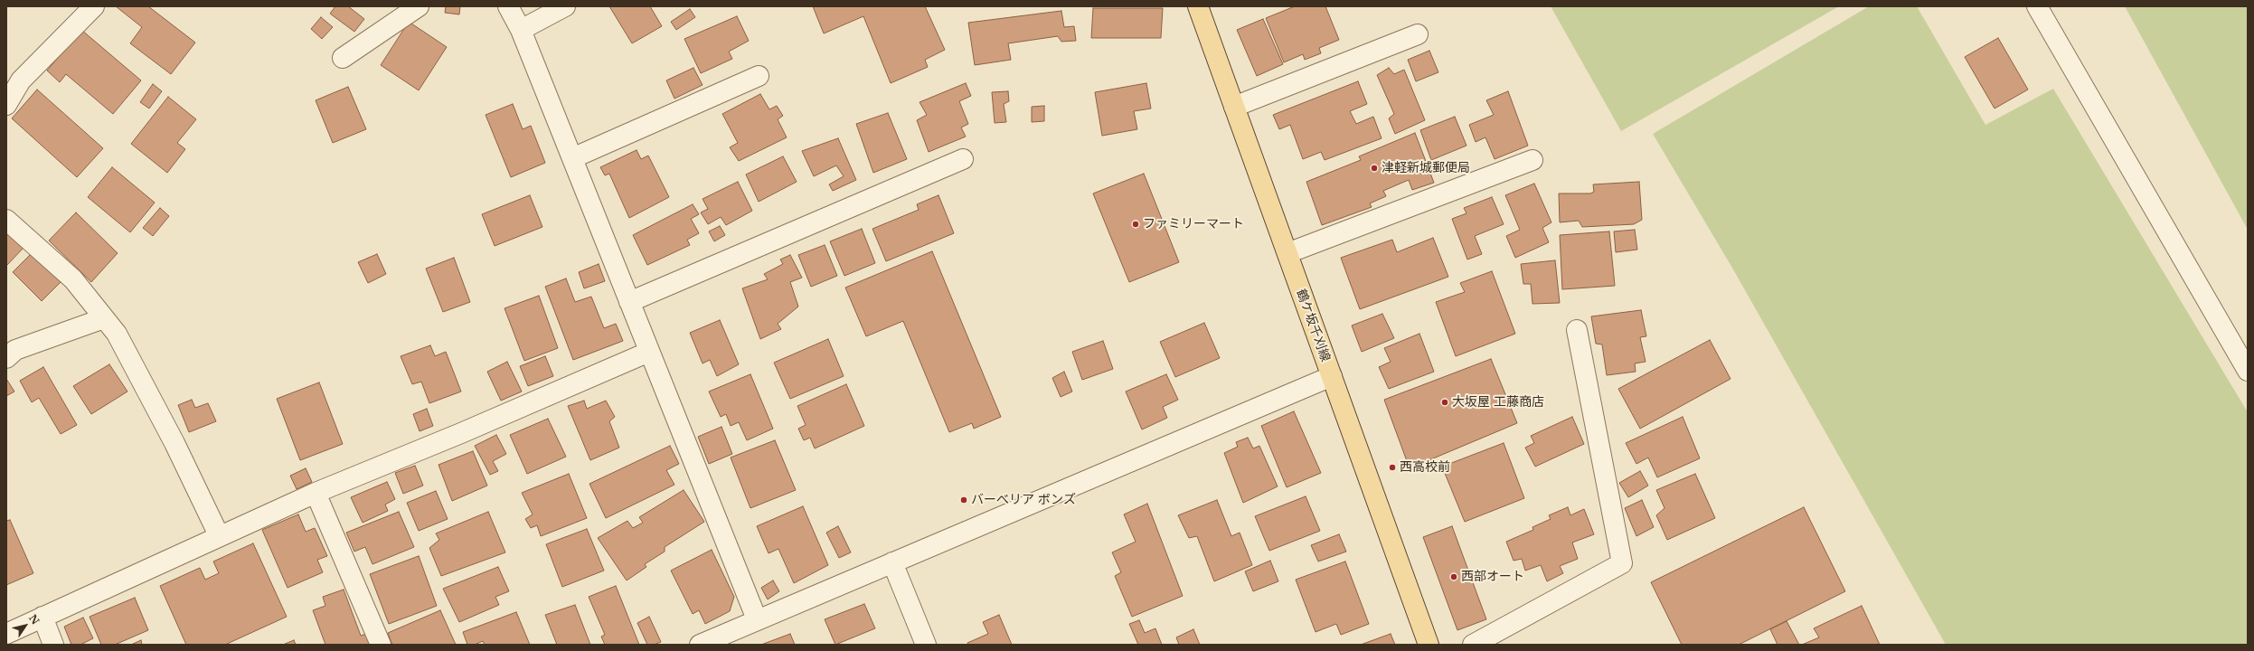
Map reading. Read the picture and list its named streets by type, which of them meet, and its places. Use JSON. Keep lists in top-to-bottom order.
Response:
{
  "streets": {
    "main road": ["鶴ケ坂千刈線"]
  },
  "places": [
    "津軽新城郵便局",
    "ファミリーマート",
    "大坂屋 工藤商店",
    "西高校前",
    "バーべリア ボンズ",
    "西部オート"
  ],
  "north": "top right"
}
